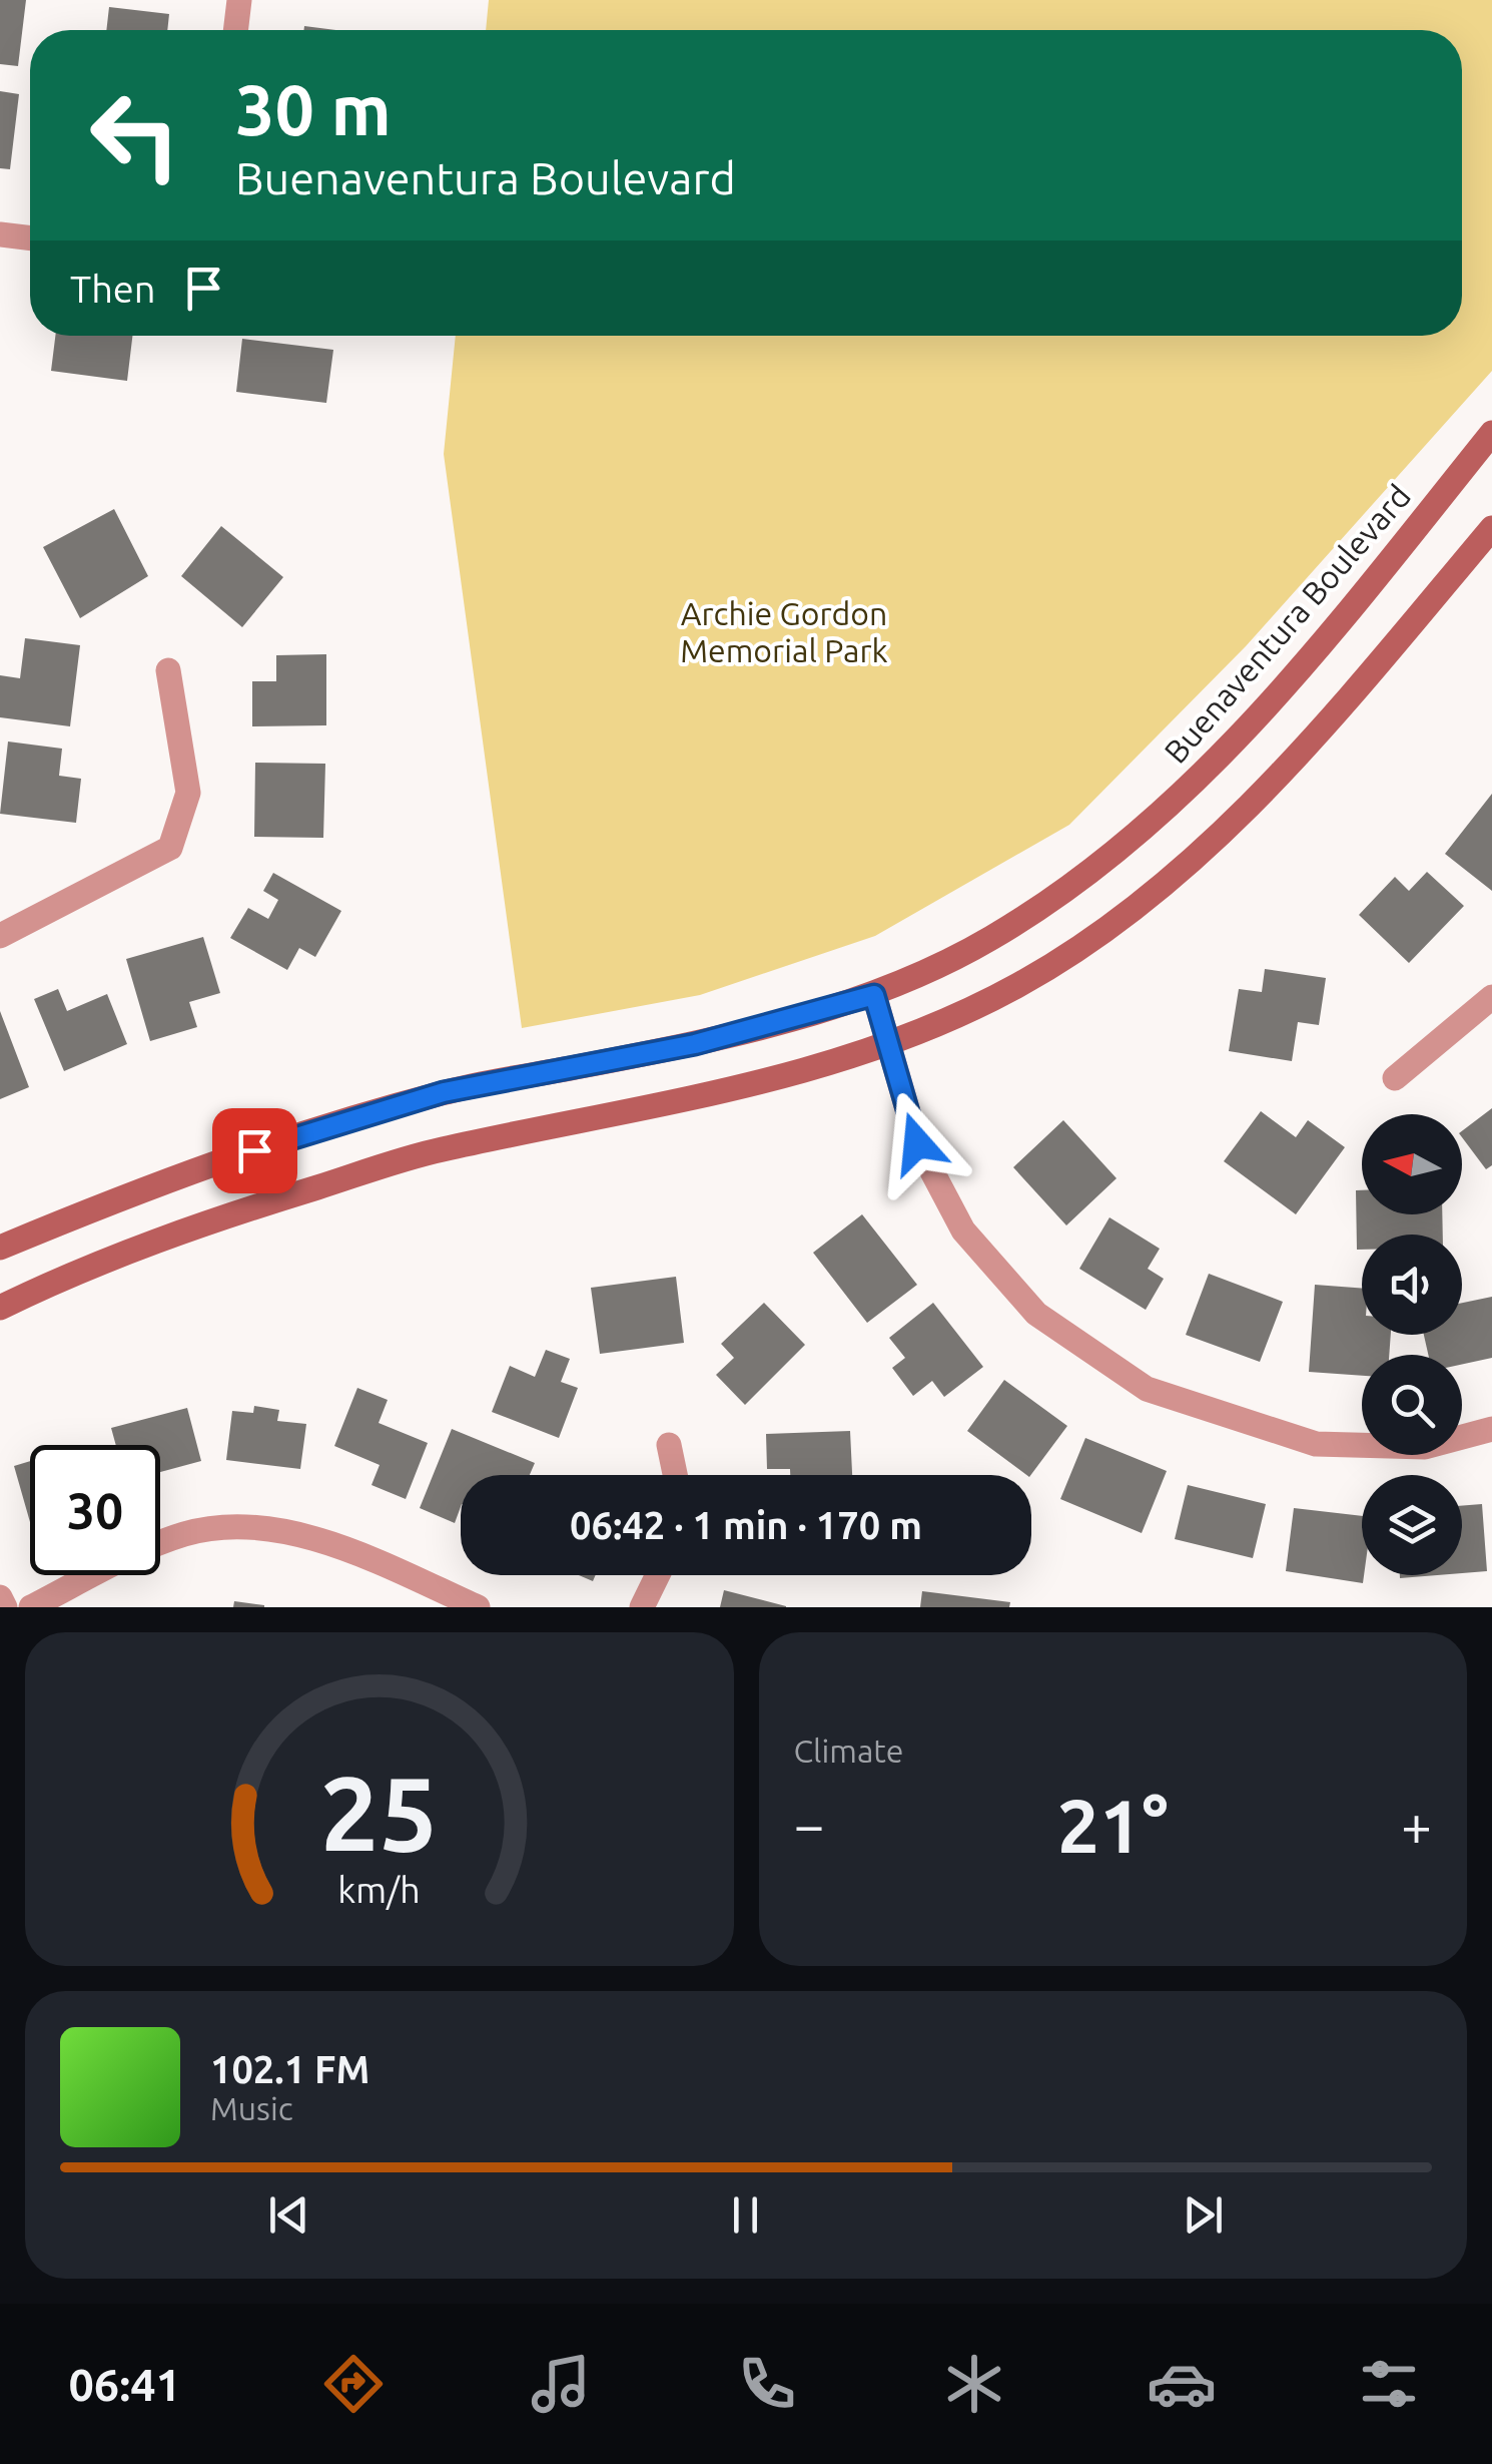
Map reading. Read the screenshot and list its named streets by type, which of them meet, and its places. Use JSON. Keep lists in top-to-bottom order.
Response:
{
  "streets": {
    "main road": ["Buenaventura Boulevard"]
  },
  "parks": ["Archie Gordon Memorial Park"],
  "north": "left",
  "page": {
    "turn": ["30 m", "Buenaventura Boulevard"],
    "then": "Then",
    "limit": "30",
    "trip": "06:42 · 1 min · 170 m",
    "tile": "Climate",
    "heat": ["−", "21°", "+"],
    "song": ["102.1 FM", "Music"],
    "tabs": "06:41",
    "gauge": ["25", "km/h"]
  }
}
